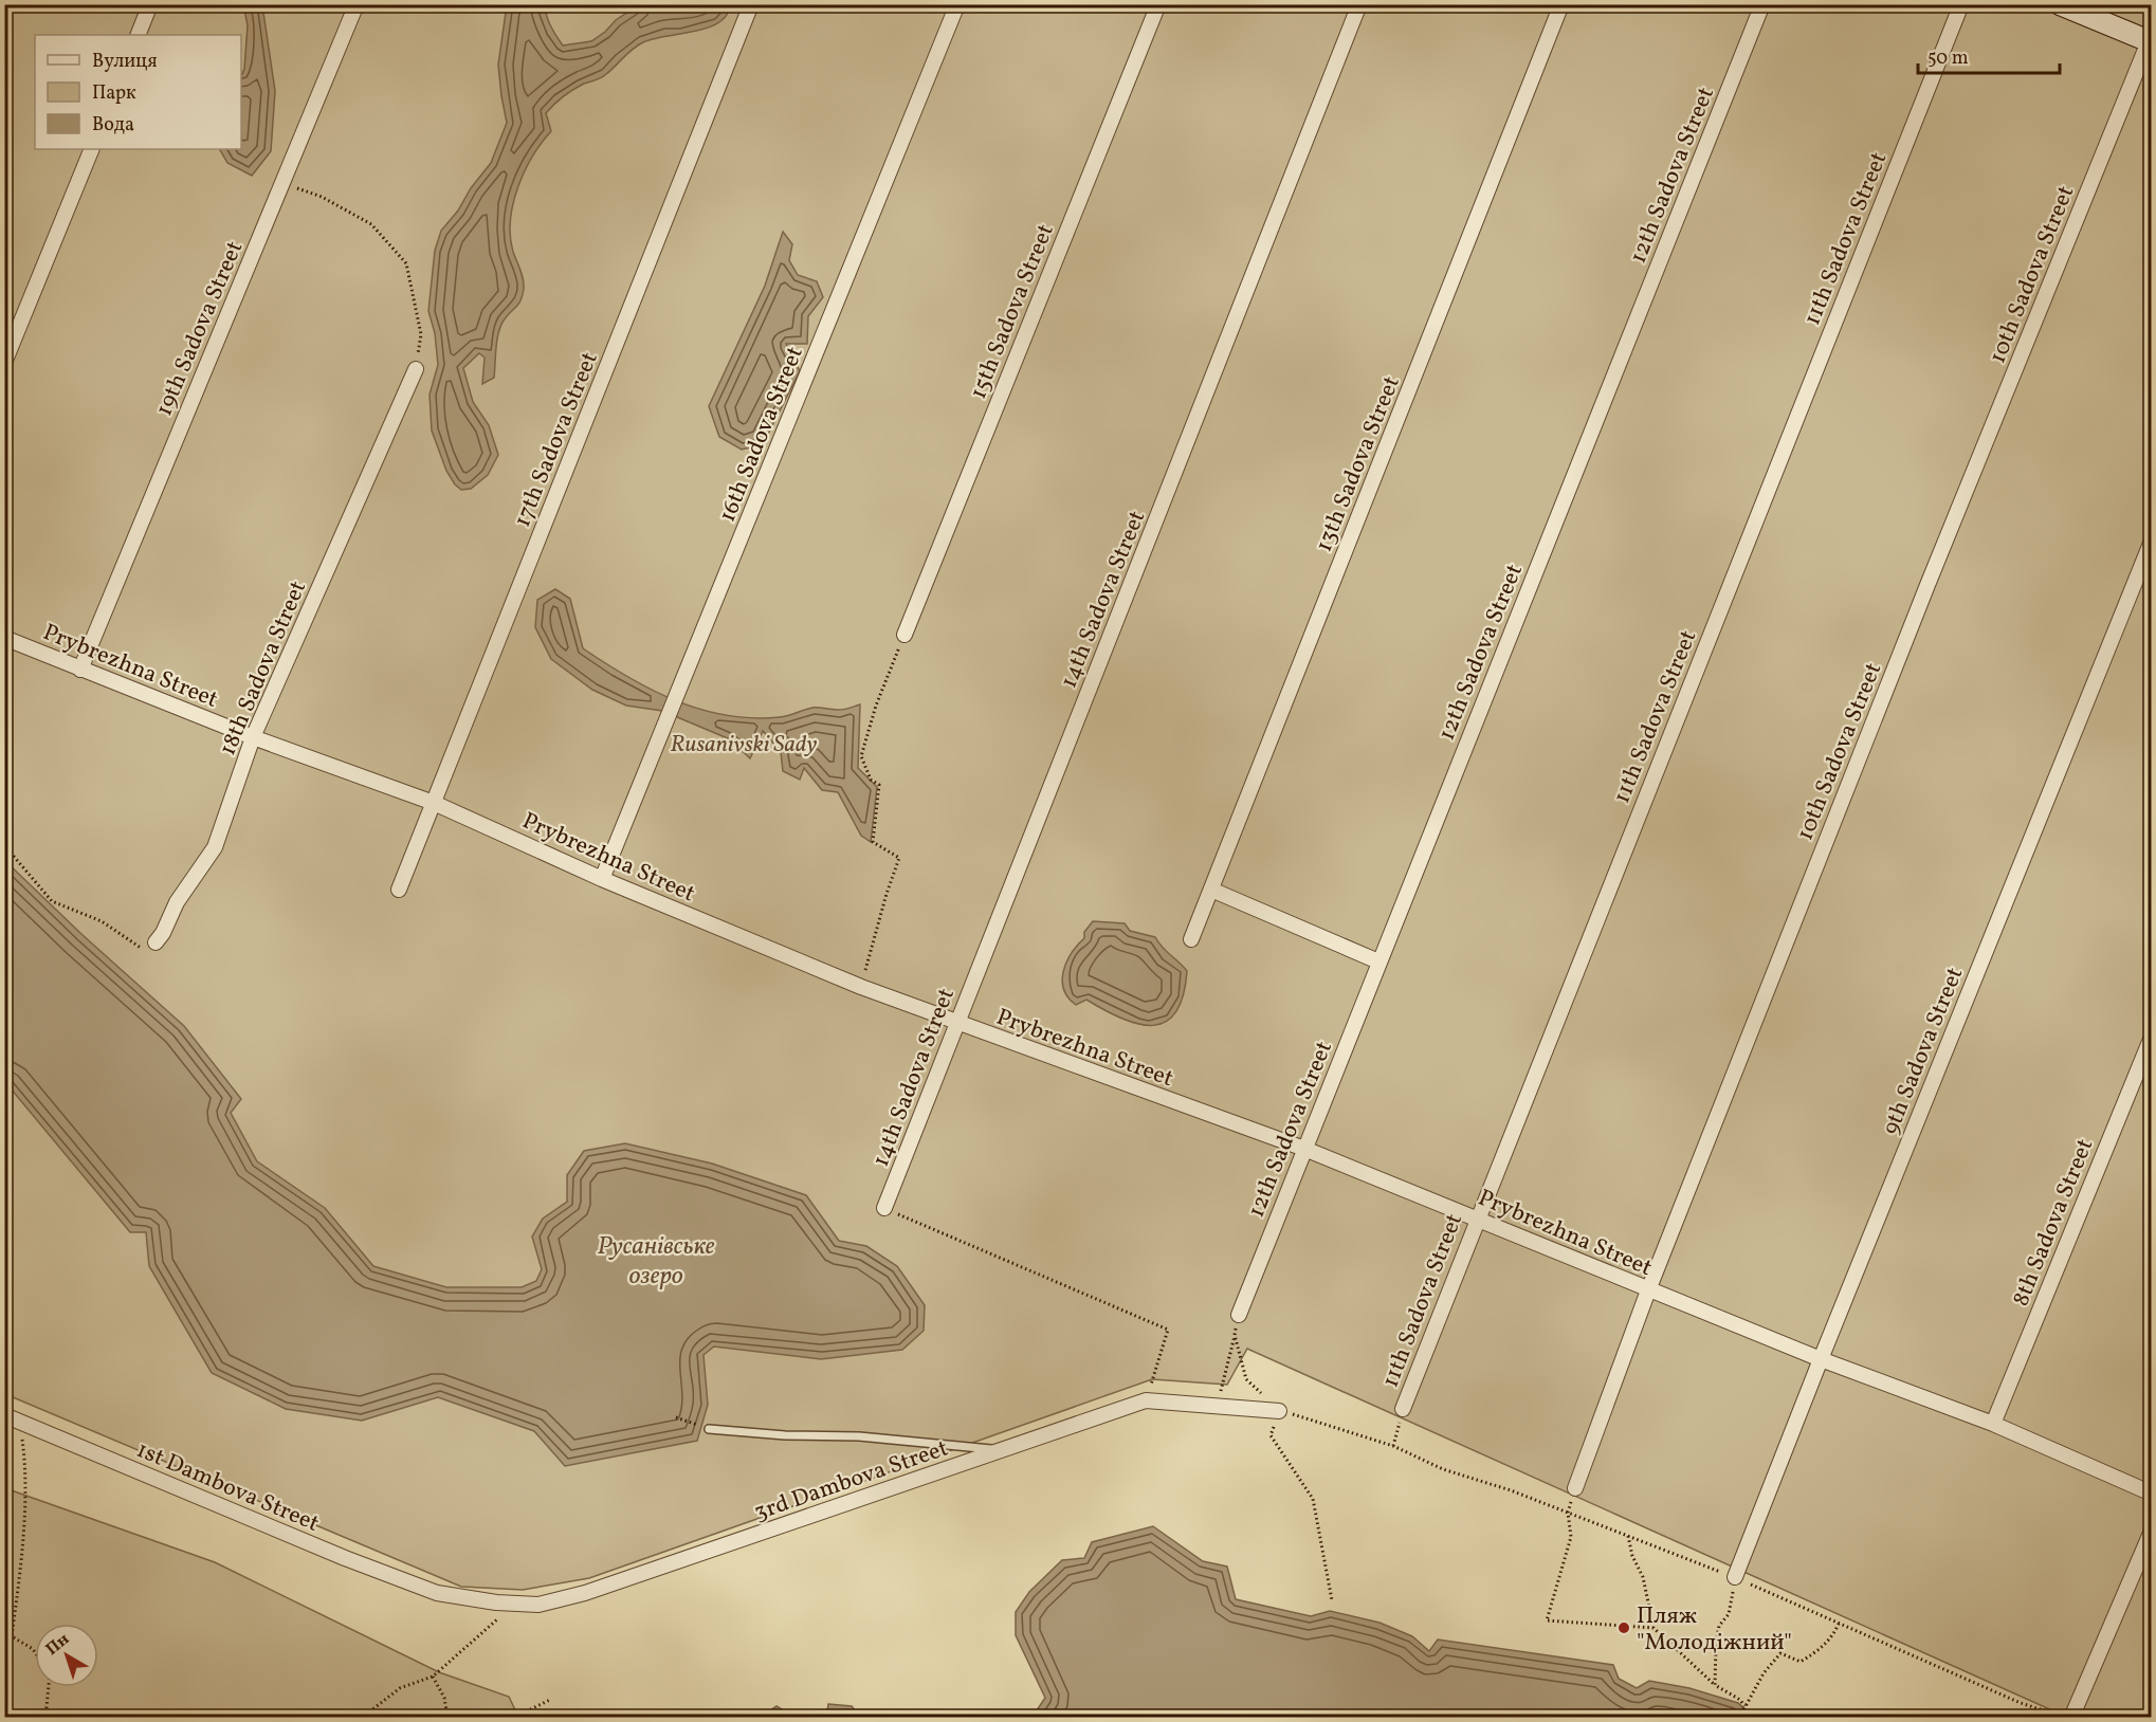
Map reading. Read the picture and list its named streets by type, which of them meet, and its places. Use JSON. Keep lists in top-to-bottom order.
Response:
{
  "streets": {
    "street": [
      "12th Sadova Street",
      "11th Sadova Street",
      "10th Sadova Street",
      "15th Sadova Street",
      "19th Sadova Street",
      "16th Sadova Street",
      "17th Sadova Street",
      "13th Sadova Street",
      "14th Sadova Street",
      "Prybrezhna Street",
      "18th Sadova Street",
      "9th Sadova Street",
      "8th Sadova Street",
      "3rd Dambova Street",
      "1st Dambova Street"
    ]
  },
  "crossings": [
    ["12th Sadova Street", "Prybrezhna Street"],
    ["11th Sadova Street", "Prybrezhna Street"],
    ["10th Sadova Street", "Prybrezhna Street"],
    ["19th Sadova Street", "Prybrezhna Street"],
    ["16th Sadova Street", "Prybrezhna Street"],
    ["17th Sadova Street", "Prybrezhna Street"],
    ["14th Sadova Street", "Prybrezhna Street"],
    ["Prybrezhna Street", "18th Sadova Street"],
    ["Prybrezhna Street", "9th Sadova Street"],
    ["Prybrezhna Street", "8th Sadova Street"],
    ["3rd Dambova Street", "1st Dambova Street"]
  ],
  "water": ["Русанівське озеро"],
  "parks": ["Rusanivski Sady"],
  "places": ["Пляж \"Молодіжний\""],
  "legend": ["Вулиця", "Парк", "Вода"],
  "scale_bar": "50 m",
  "north": "top left"
}
